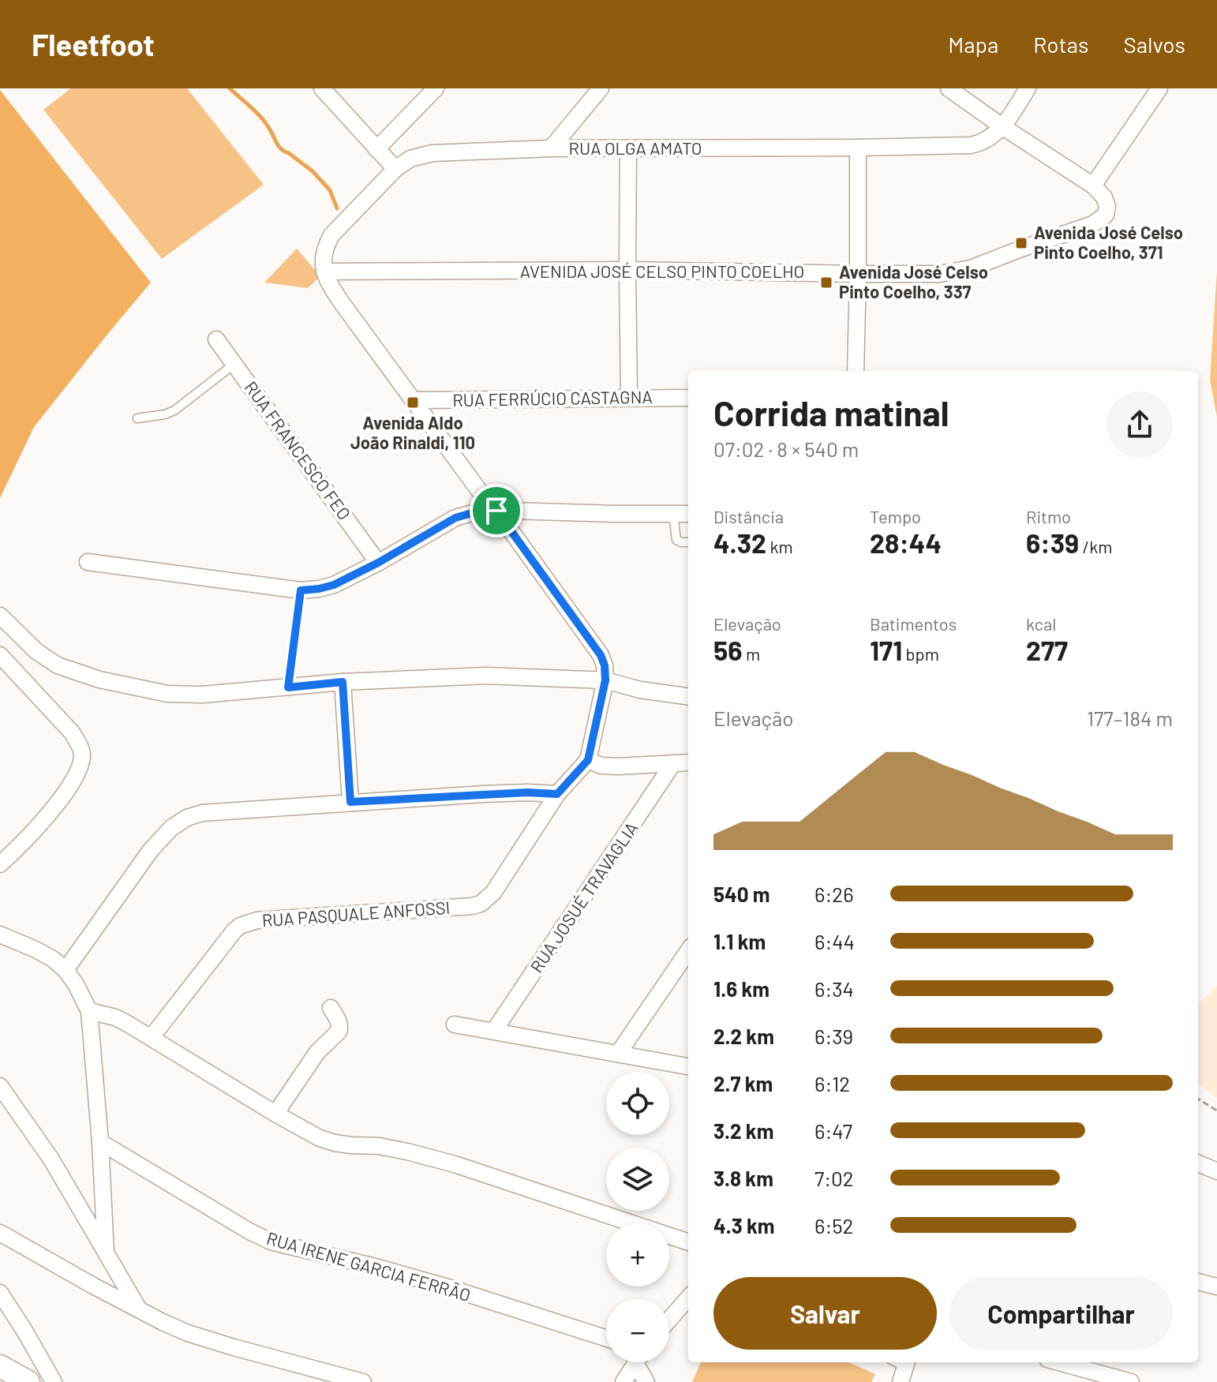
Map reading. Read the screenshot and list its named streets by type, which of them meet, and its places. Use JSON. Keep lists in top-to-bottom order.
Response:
{
  "streets": {
    "street": [
      "RUA OLGA AMATO",
      "AVENIDA JOSÉ CELSO PINTO COELHO",
      "RUA FERRÚCIO CASTAGNA",
      "RUA FRANCESCO FEO",
      "RUA JOSUÉ TRAVAGLIA",
      "RUA PASQUALE ANFOSSI",
      "RUA IRENE GARCIA FERRÃO"
    ]
  },
  "crossings": [
    ["RUA OLGA AMATO", "AVENIDA JOSÉ CELSO PINTO COELHO"]
  ],
  "places": {
    "transit": ["Avenida José Celso Pinto Coelho, 371", "Avenida José Celso Pinto Coelho, 337", "Avenida Aldo João Rinaldi, 110"]
  },
  "page": {
    "header": "Fleetfoot",
    "nav": ["Mapa", "Rotas", "Salvos"],
    "heading": ["Corrida matinal", "07:02 · 8 × 540 m"],
    "stats": [
      ["Distância", "4.32 km"],
      ["Tempo", "28:44"],
      ["Ritmo", "6:39 /km"],
      ["Elevação", "56 m"],
      ["Batimentos", "171 bpm"],
      ["kcal", "277"]
    ],
    "chart": ["Elevação", "177–184 m"],
    "list": [
      {
        "name": "540 m",
        "note": "6:26"
      },
      {
        "name": "1.1 km",
        "note": "6:44"
      },
      {
        "name": "1.6 km",
        "note": "6:34"
      },
      {
        "name": "2.2 km",
        "note": "6:39"
      },
      {
        "name": "2.7 km",
        "note": "6:12"
      },
      {
        "name": "3.2 km",
        "note": "6:47"
      },
      {
        "name": "3.8 km",
        "note": "7:02"
      },
      {
        "name": "4.3 km",
        "note": "6:52"
      }
    ],
    "map_buttons": ["+", "−"],
    "buttons": ["Salvar", "Compartilhar"]
  }
}
